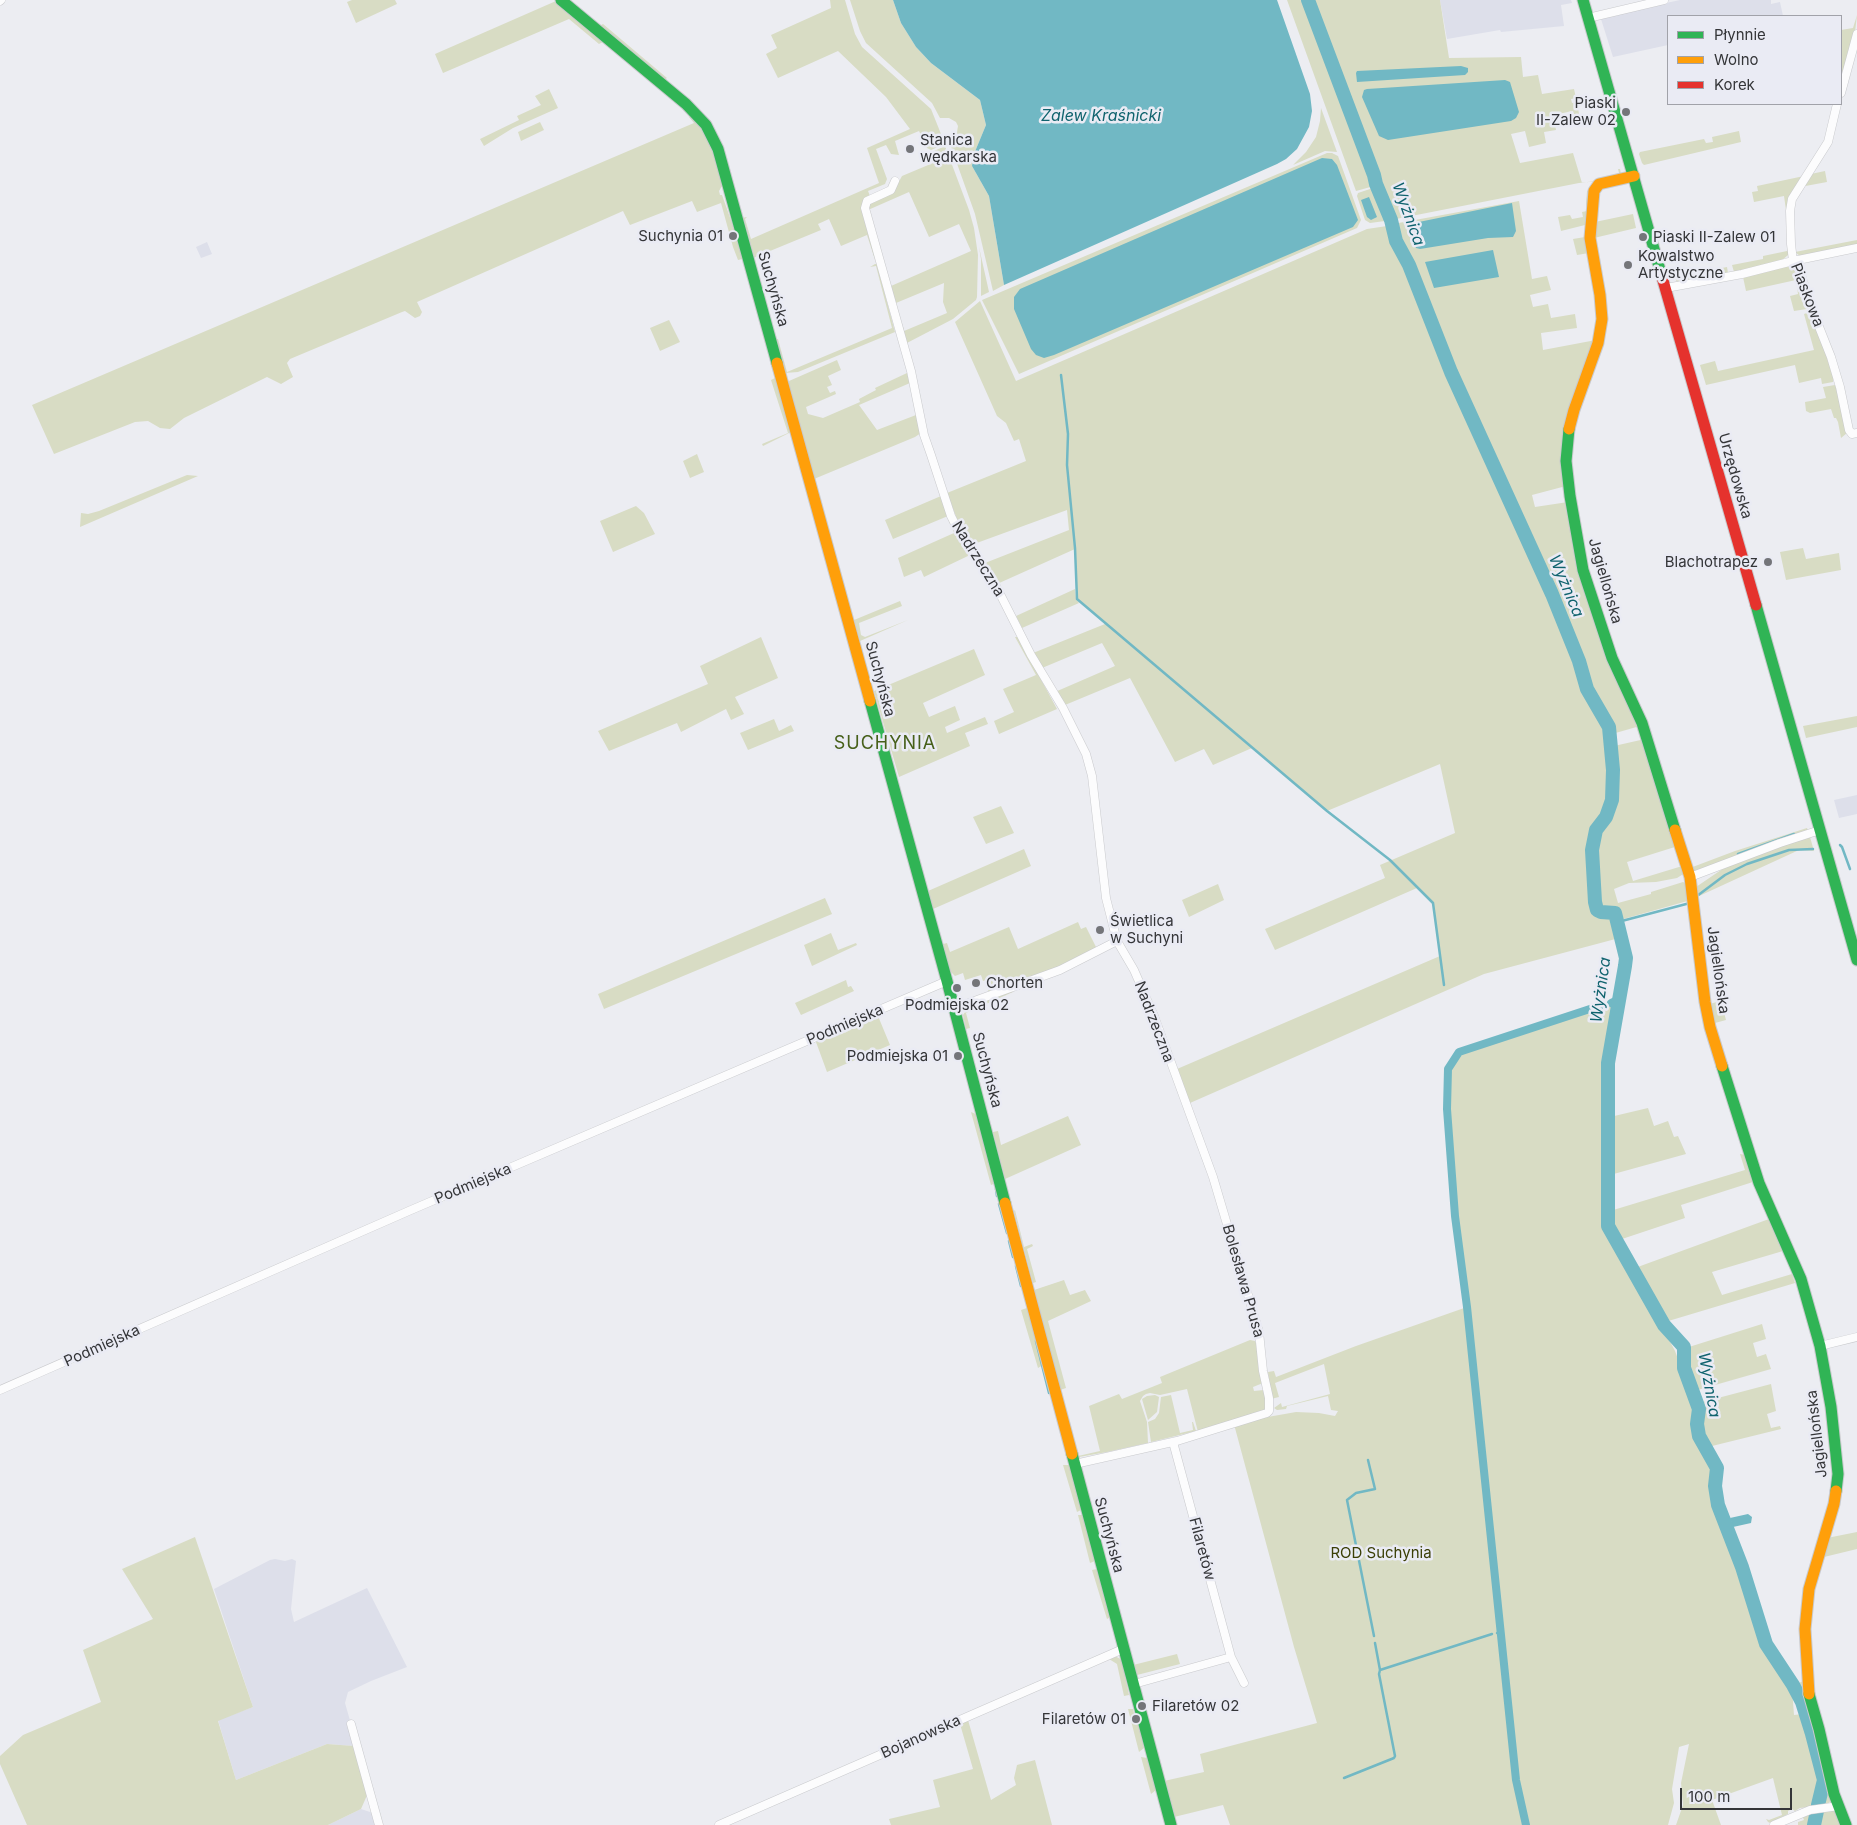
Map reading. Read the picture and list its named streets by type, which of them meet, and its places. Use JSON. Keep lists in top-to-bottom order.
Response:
{
  "streets": {
    "street": [
      "Suchyńska",
      "Piaskowa",
      "Urzędowska",
      "Nadrzeczna",
      "Jagiellońska",
      "Podmiejska",
      "Bolesława Prusa",
      "Filaretów",
      "Bojanowska"
    ]
  },
  "crossings": [
    ["Suchyńska", "Podmiejska"],
    ["Suchyńska", "Bolesława Prusa"],
    ["Suchyńska", "Bojanowska"],
    ["Urzędowska", "Jagiellońska"],
    ["Nadrzeczna", "Bolesława Prusa"],
    ["Bolesława Prusa", "Filaretów"]
  ],
  "districts": ["SUCHYNIA"],
  "water": ["Zalew Kraśnicki", "Wyżnica"],
  "parks": ["ROD Suchynia"],
  "places": [
    "Piaski II-Zalew 02",
    "Stanica wędkarska",
    "Suchynia 01",
    "Piaski II-Zalew 01",
    "Kowalstwo Artystyczne",
    "Blachotrapez",
    "Świetlica w Suchyni",
    "Chorten",
    "Podmiejska 02",
    "Podmiejska 01",
    "Filaretów 02",
    "Filaretów 01"
  ],
  "legend": ["Płynnie", "Wolno", "Korek"],
  "scale_bar": "100 m"
}
